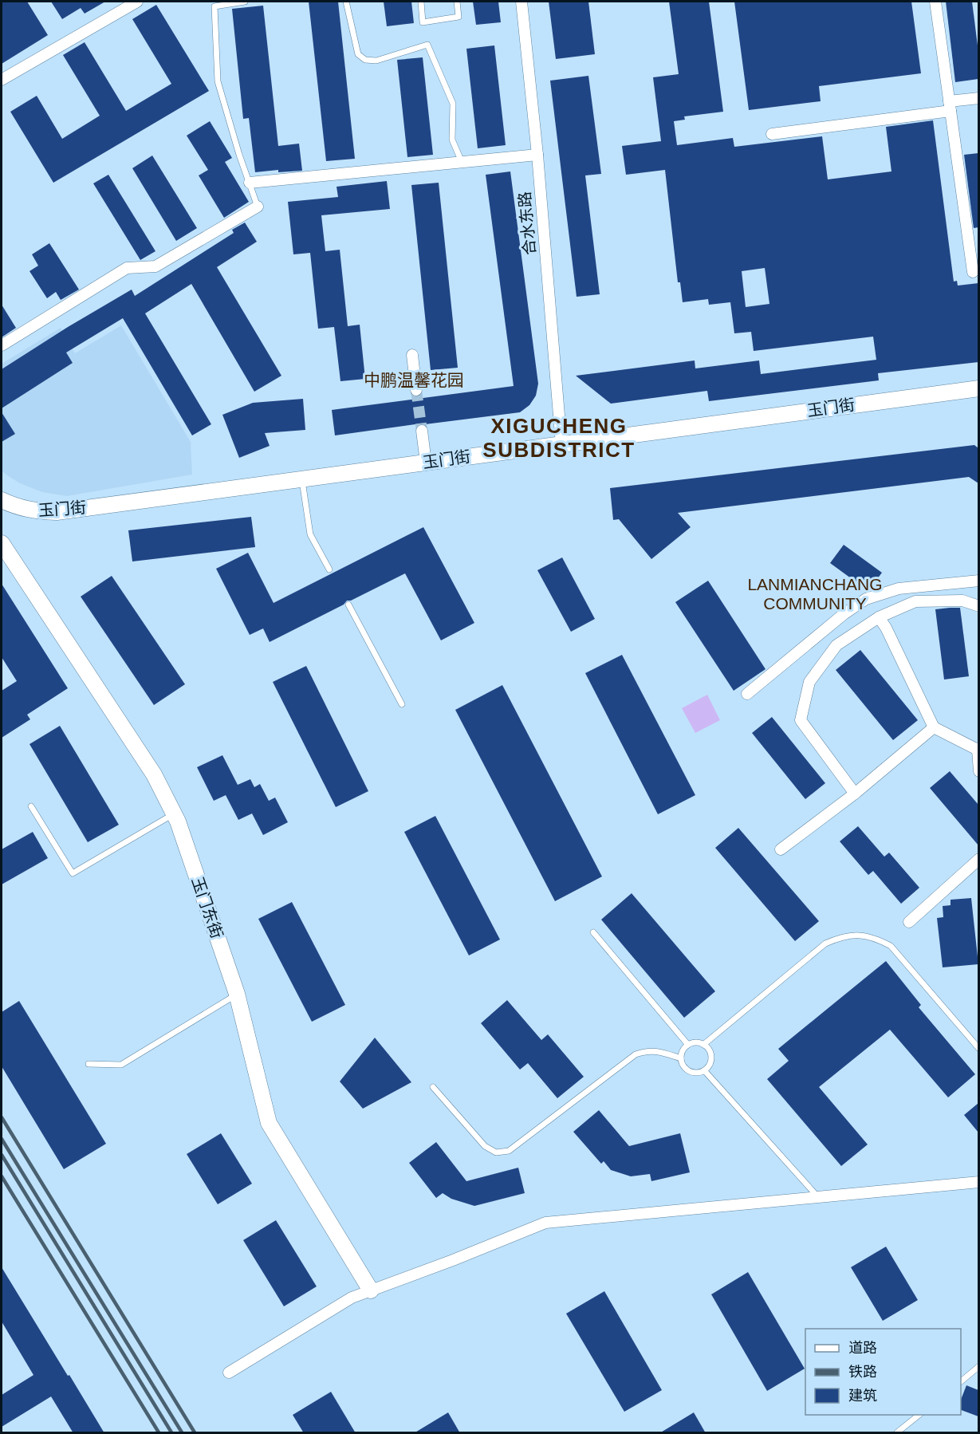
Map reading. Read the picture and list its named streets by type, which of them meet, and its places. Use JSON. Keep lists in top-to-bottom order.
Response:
{
  "streets": {
    "street": ["合水东路", "玉门街", "玉门东街"]
  },
  "crossings": [
    ["合水东路", "玉门街"]
  ],
  "districts": ["中鹏温馨花园", "XIGUCHENG SUBDISTRICT", "LANMIANCHANG COMMUNITY"],
  "legend": ["道路", "铁路", "建筑"]
}
